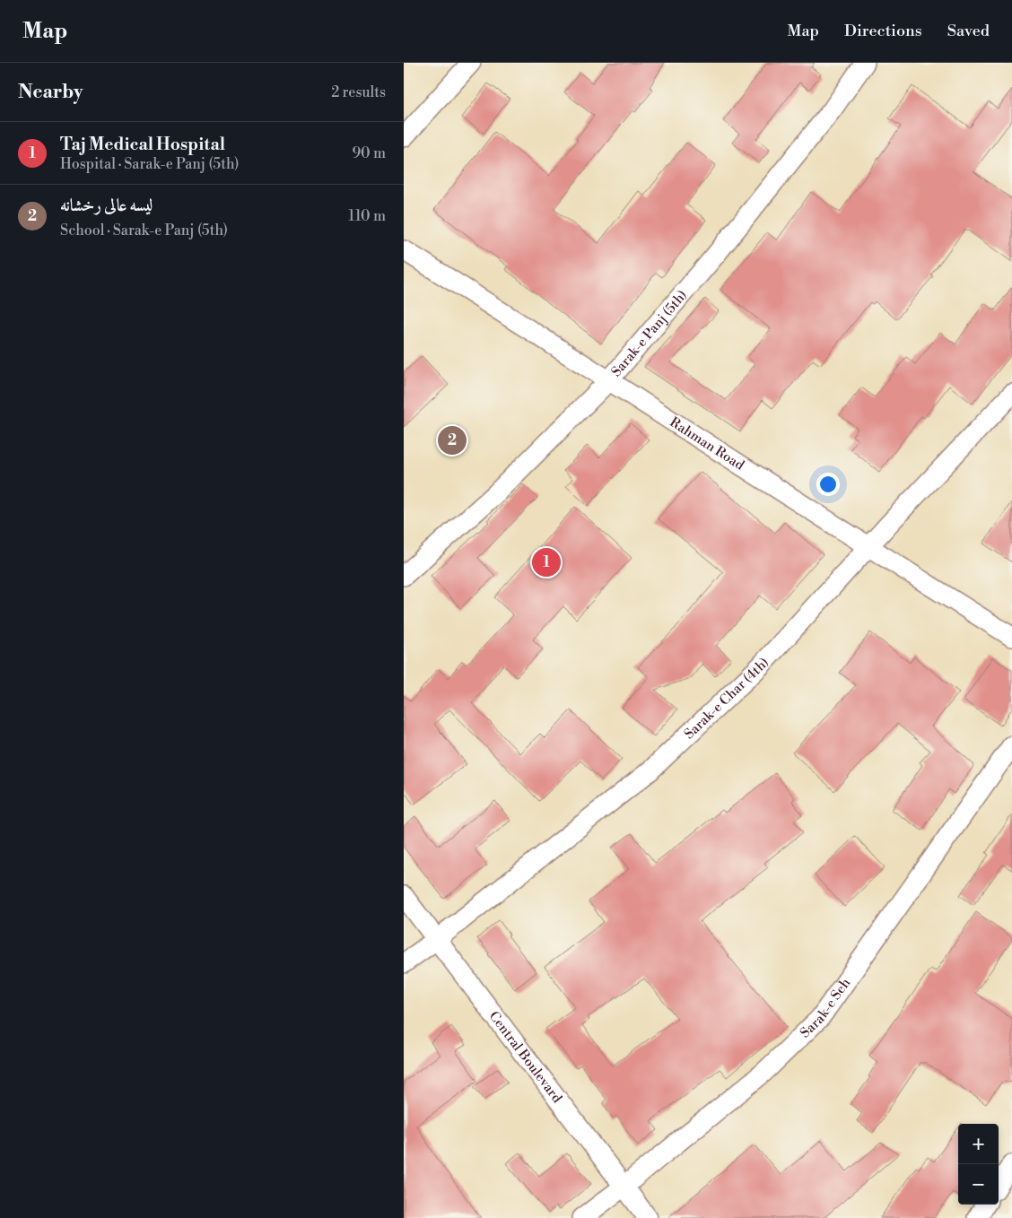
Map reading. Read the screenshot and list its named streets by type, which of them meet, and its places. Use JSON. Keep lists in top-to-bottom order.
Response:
{
  "streets": {
    "street": [
      "Sarak-e Panj (5th)",
      "Rahman Road",
      "Sarak-e Char (4th)",
      "Sarak-e Seh",
      "Central Boulevard"
    ]
  },
  "crossings": [
    ["Sarak-e Panj (5th)", "Rahman Road"],
    ["Rahman Road", "Sarak-e Char (4th)"],
    ["Sarak-e Char (4th)", "Central Boulevard"],
    ["Sarak-e Seh", "Central Boulevard"]
  ],
  "page": {
    "header": "Map",
    "nav": ["Map", "Directions", "Saved"],
    "heading": ["Nearby", "2 results"],
    "list": [
      {
        "mark": "1",
        "name": "Taj Medical Hospital",
        "note": "Hospital · Sarak-e Panj (5th)",
        "value": "90 m"
      },
      {
        "mark": "2",
        "name": "لیسه عالی رخشانه",
        "note": "School · Sarak-e Panj (5th)",
        "value": "110 m"
      }
    ],
    "pins": ["2", "1"],
    "map_buttons": ["+", "−"]
  }
}
